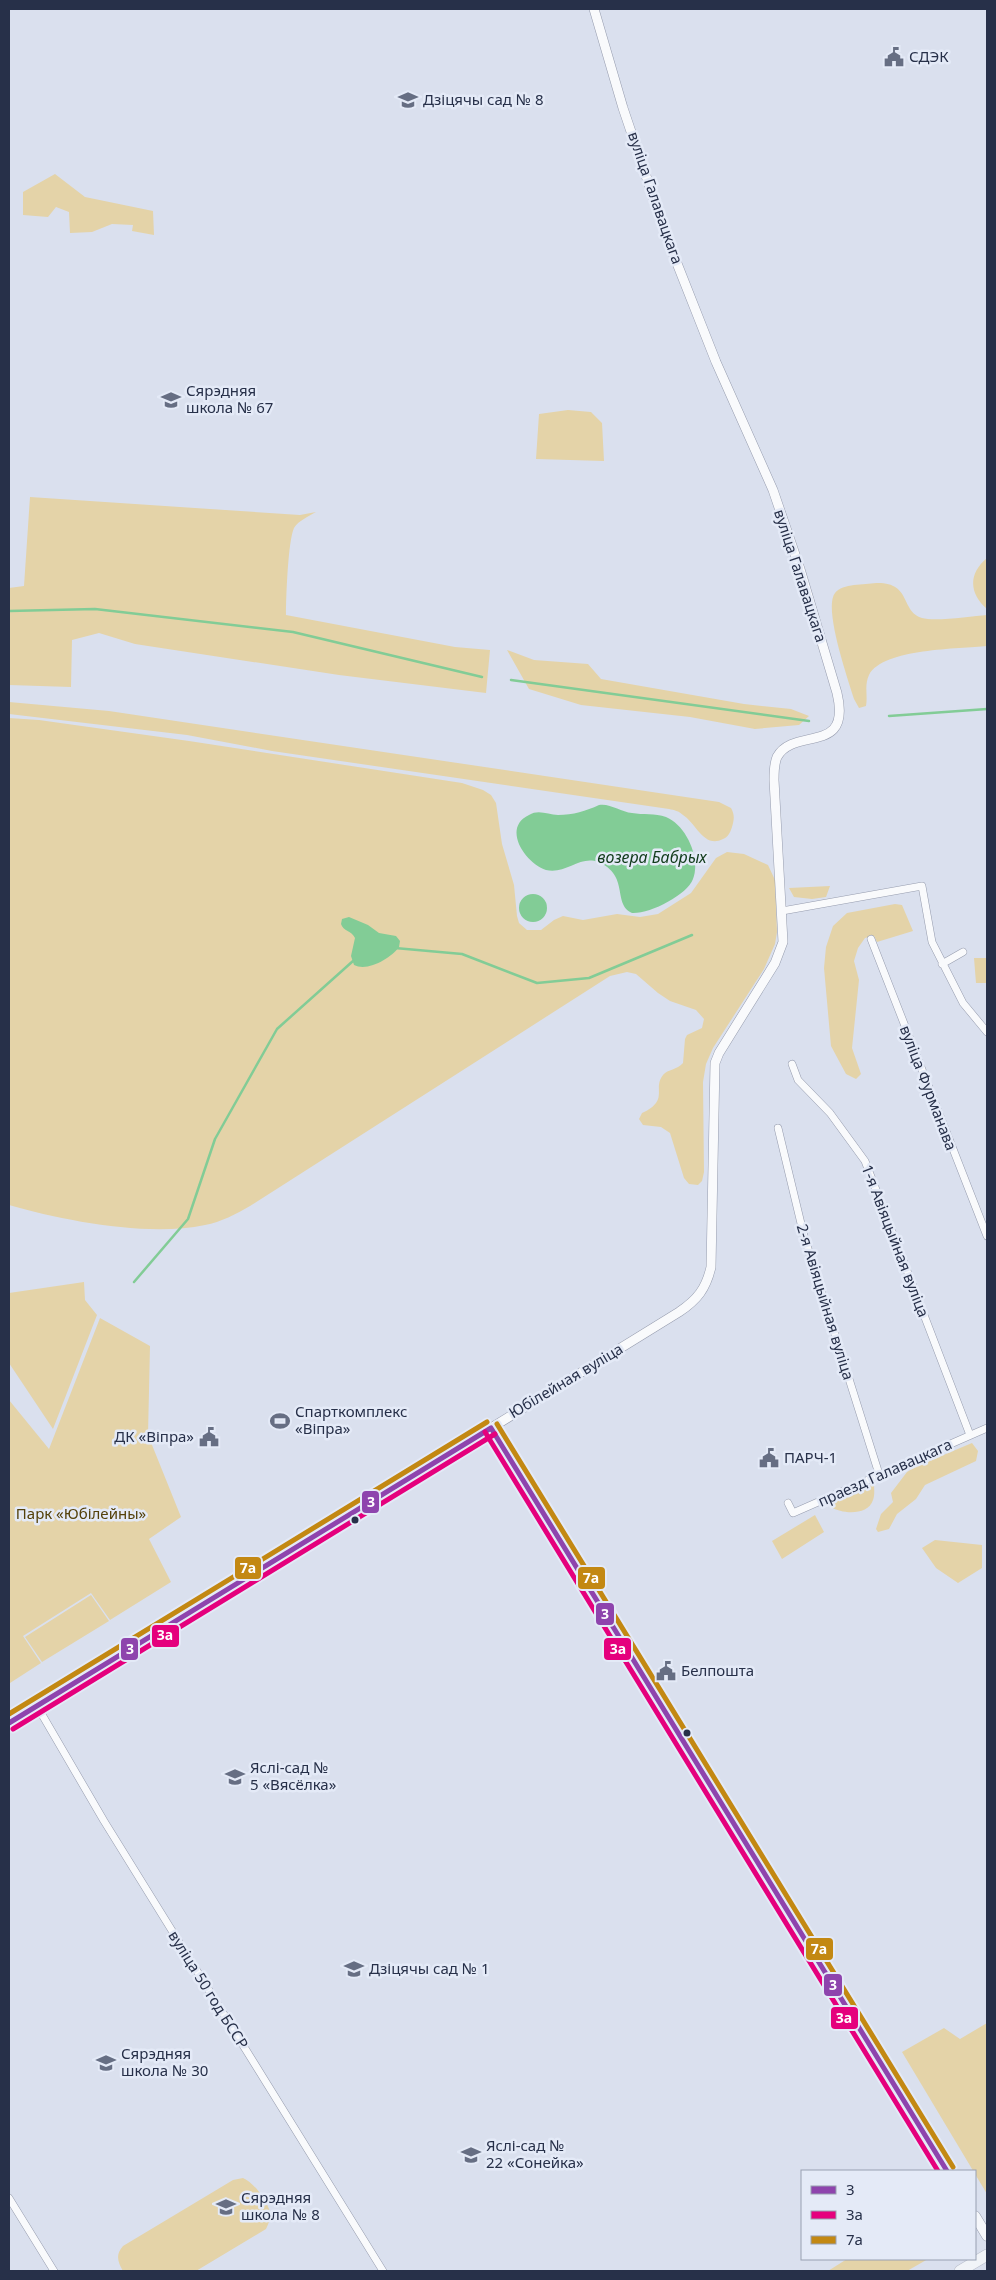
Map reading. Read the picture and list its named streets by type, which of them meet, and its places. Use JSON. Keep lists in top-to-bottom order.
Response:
{
  "streets": {
    "main road": ["Юбілейная вуліца"],
    "street": [
      "вуліца Галавацкага",
      "вуліца Фурманава",
      "1-я Авіяцыйная вуліца",
      "2-я Авіяцыйная вуліца",
      "праезд Галавацкага",
      "вуліца 50 год БССР"
    ]
  },
  "crossings": [
    ["вуліца Галавацкага", "Юбілейная вуліца"],
    ["1-я Авіяцыйная вуліца", "праезд Галавацкага"],
    ["2-я Авіяцыйная вуліца", "праезд Галавацкага"],
    ["Юбілейная вуліца", "вуліца 50 год БССР"]
  ],
  "water": ["возера Бабрых"],
  "parks": ["Парк «Юбілейны»"],
  "places": {
    "public building": [
      "СДЭК",
      "ДК «Віпра»",
      "ПАРЧ-1",
      "Белпошта"
    ],
    "school or university": [
      "Дзіцячы сад № 8",
      "Сярэдняя школа № 67",
      "Яслі-сад № 5 «Вясёлка»",
      "Дзіцячы сад № 1",
      "Сярэдняя школа № 30",
      "Яслі-сад № 22 «Сонейка»",
      "Сярэдняя школа № 8"
    ],
    "sports": ["Спарткомплекс «Віпра»"]
  },
  "lines": ["transit line 7а", "transit line 3", "transit line 3а"],
  "legend": ["3", "3а", "7а"]
}
